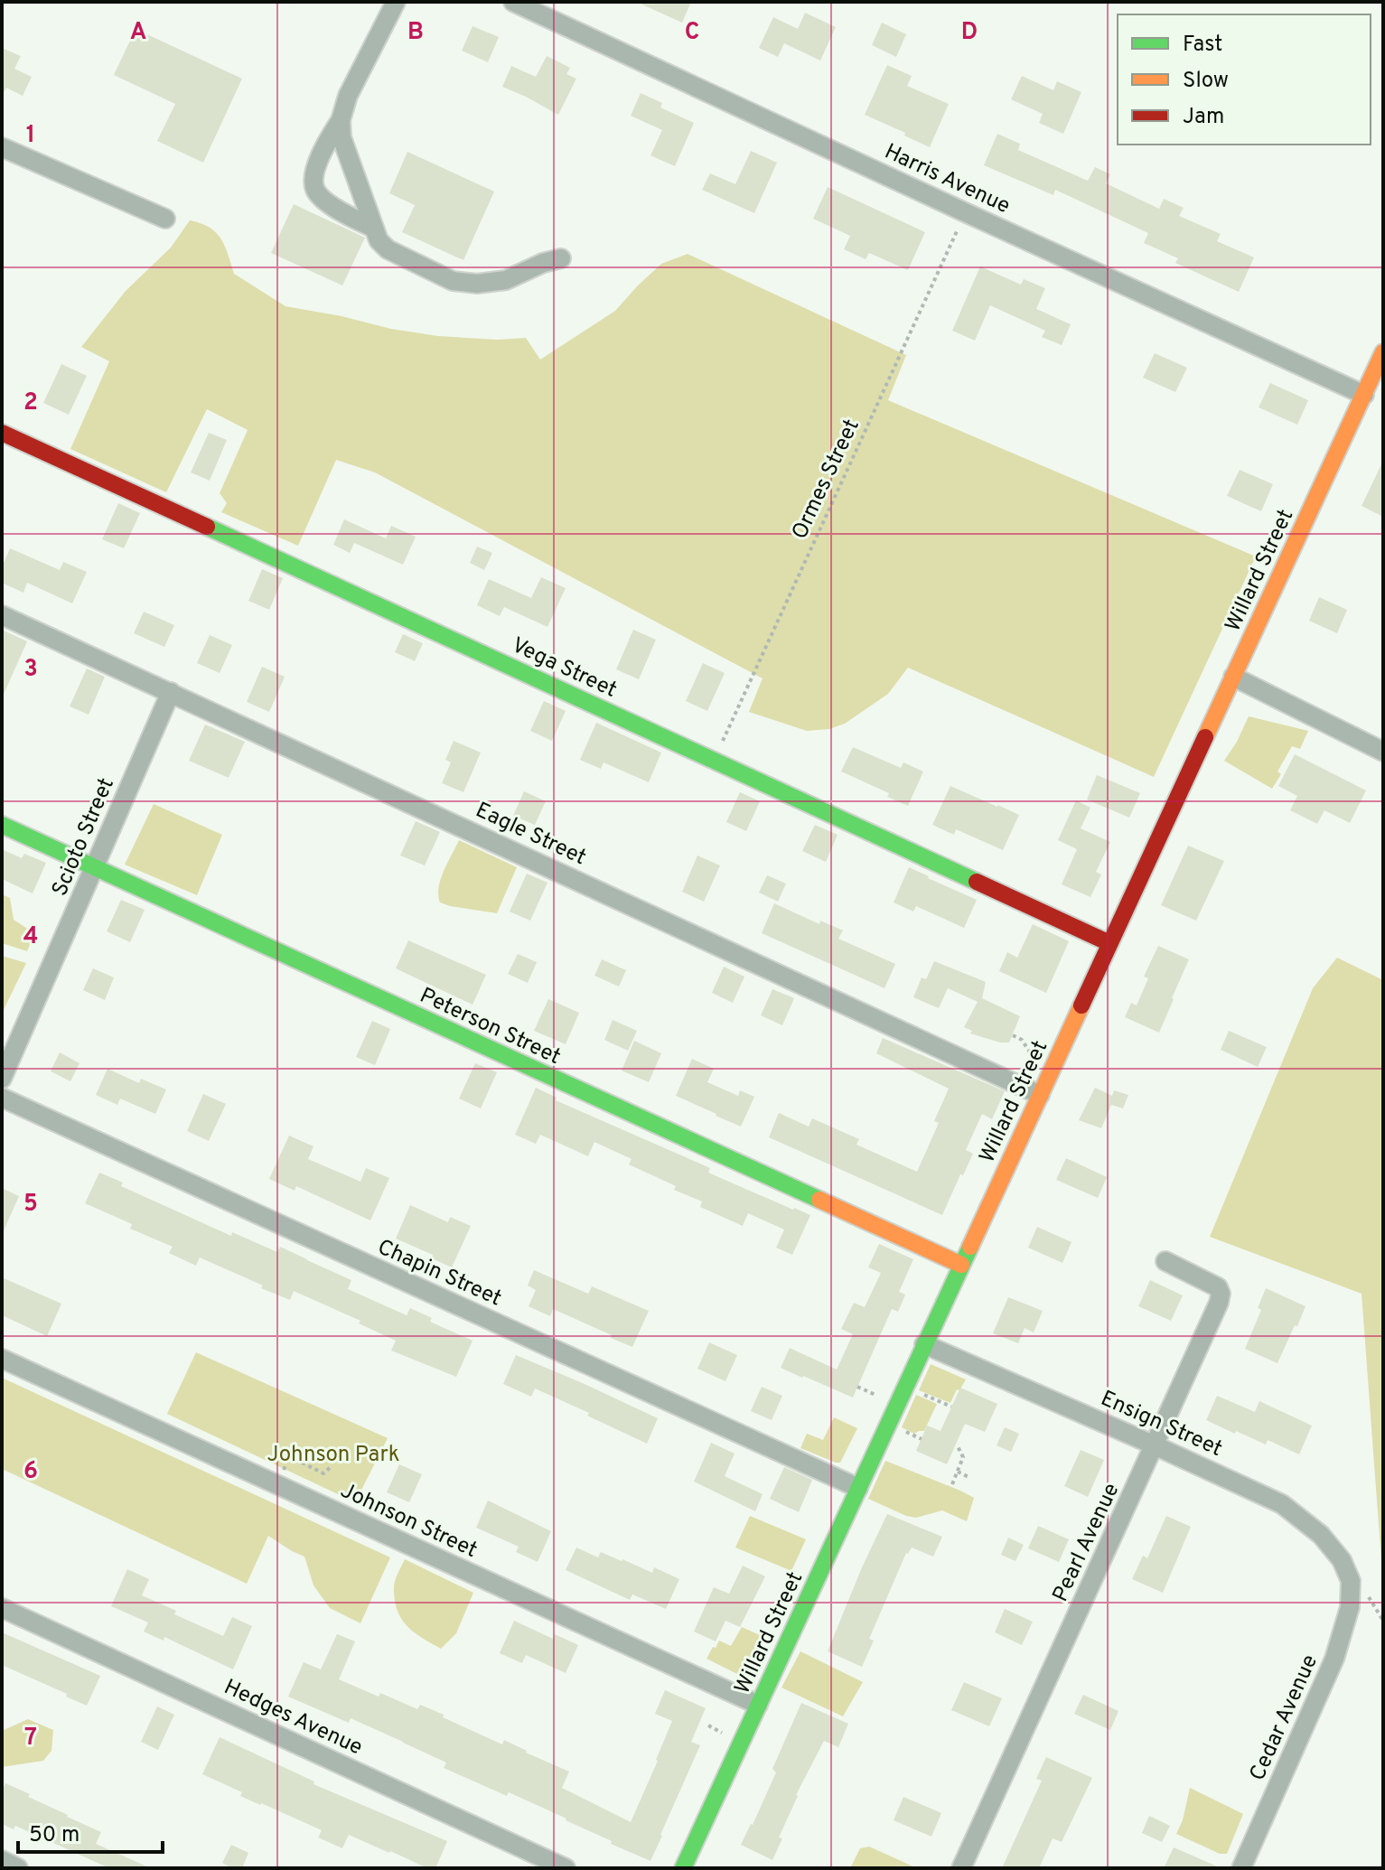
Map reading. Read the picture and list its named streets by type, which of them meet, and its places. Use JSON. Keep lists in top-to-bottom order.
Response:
{
  "streets": {
    "street": [
      "Harris Avenue",
      "Willard Street",
      "Vega Street",
      "Eagle Street",
      "Scioto Street",
      "Peterson Street",
      "Chapin Street",
      "Ensign Street",
      "Johnson Street",
      "Pearl Avenue",
      "Hedges Avenue",
      "Cedar Avenue"
    ],
    "path": ["Ormes Street"]
  },
  "crossings": [
    ["Harris Avenue", "Ormes Street"],
    ["Harris Avenue", "Willard Street"],
    ["Ormes Street", "Vega Street"],
    ["Willard Street", "Vega Street"],
    ["Willard Street", "Eagle Street"],
    ["Willard Street", "Peterson Street"],
    ["Willard Street", "Chapin Street"],
    ["Willard Street", "Ensign Street"],
    ["Willard Street", "Johnson Street"],
    ["Eagle Street", "Scioto Street"],
    ["Scioto Street", "Peterson Street"],
    ["Ensign Street", "Pearl Avenue"],
    ["Ensign Street", "Cedar Avenue"]
  ],
  "parks": ["Johnson Park"],
  "legend": ["Fast", "Slow", "Jam"],
  "scale_bar": "50 m",
  "grid": {
    "columns": [
      "A",
      "B",
      "C",
      "D"
    ],
    "rows": [
      "1",
      "2",
      "3",
      "4",
      "5",
      "6",
      "7"
    ]
  }
}
